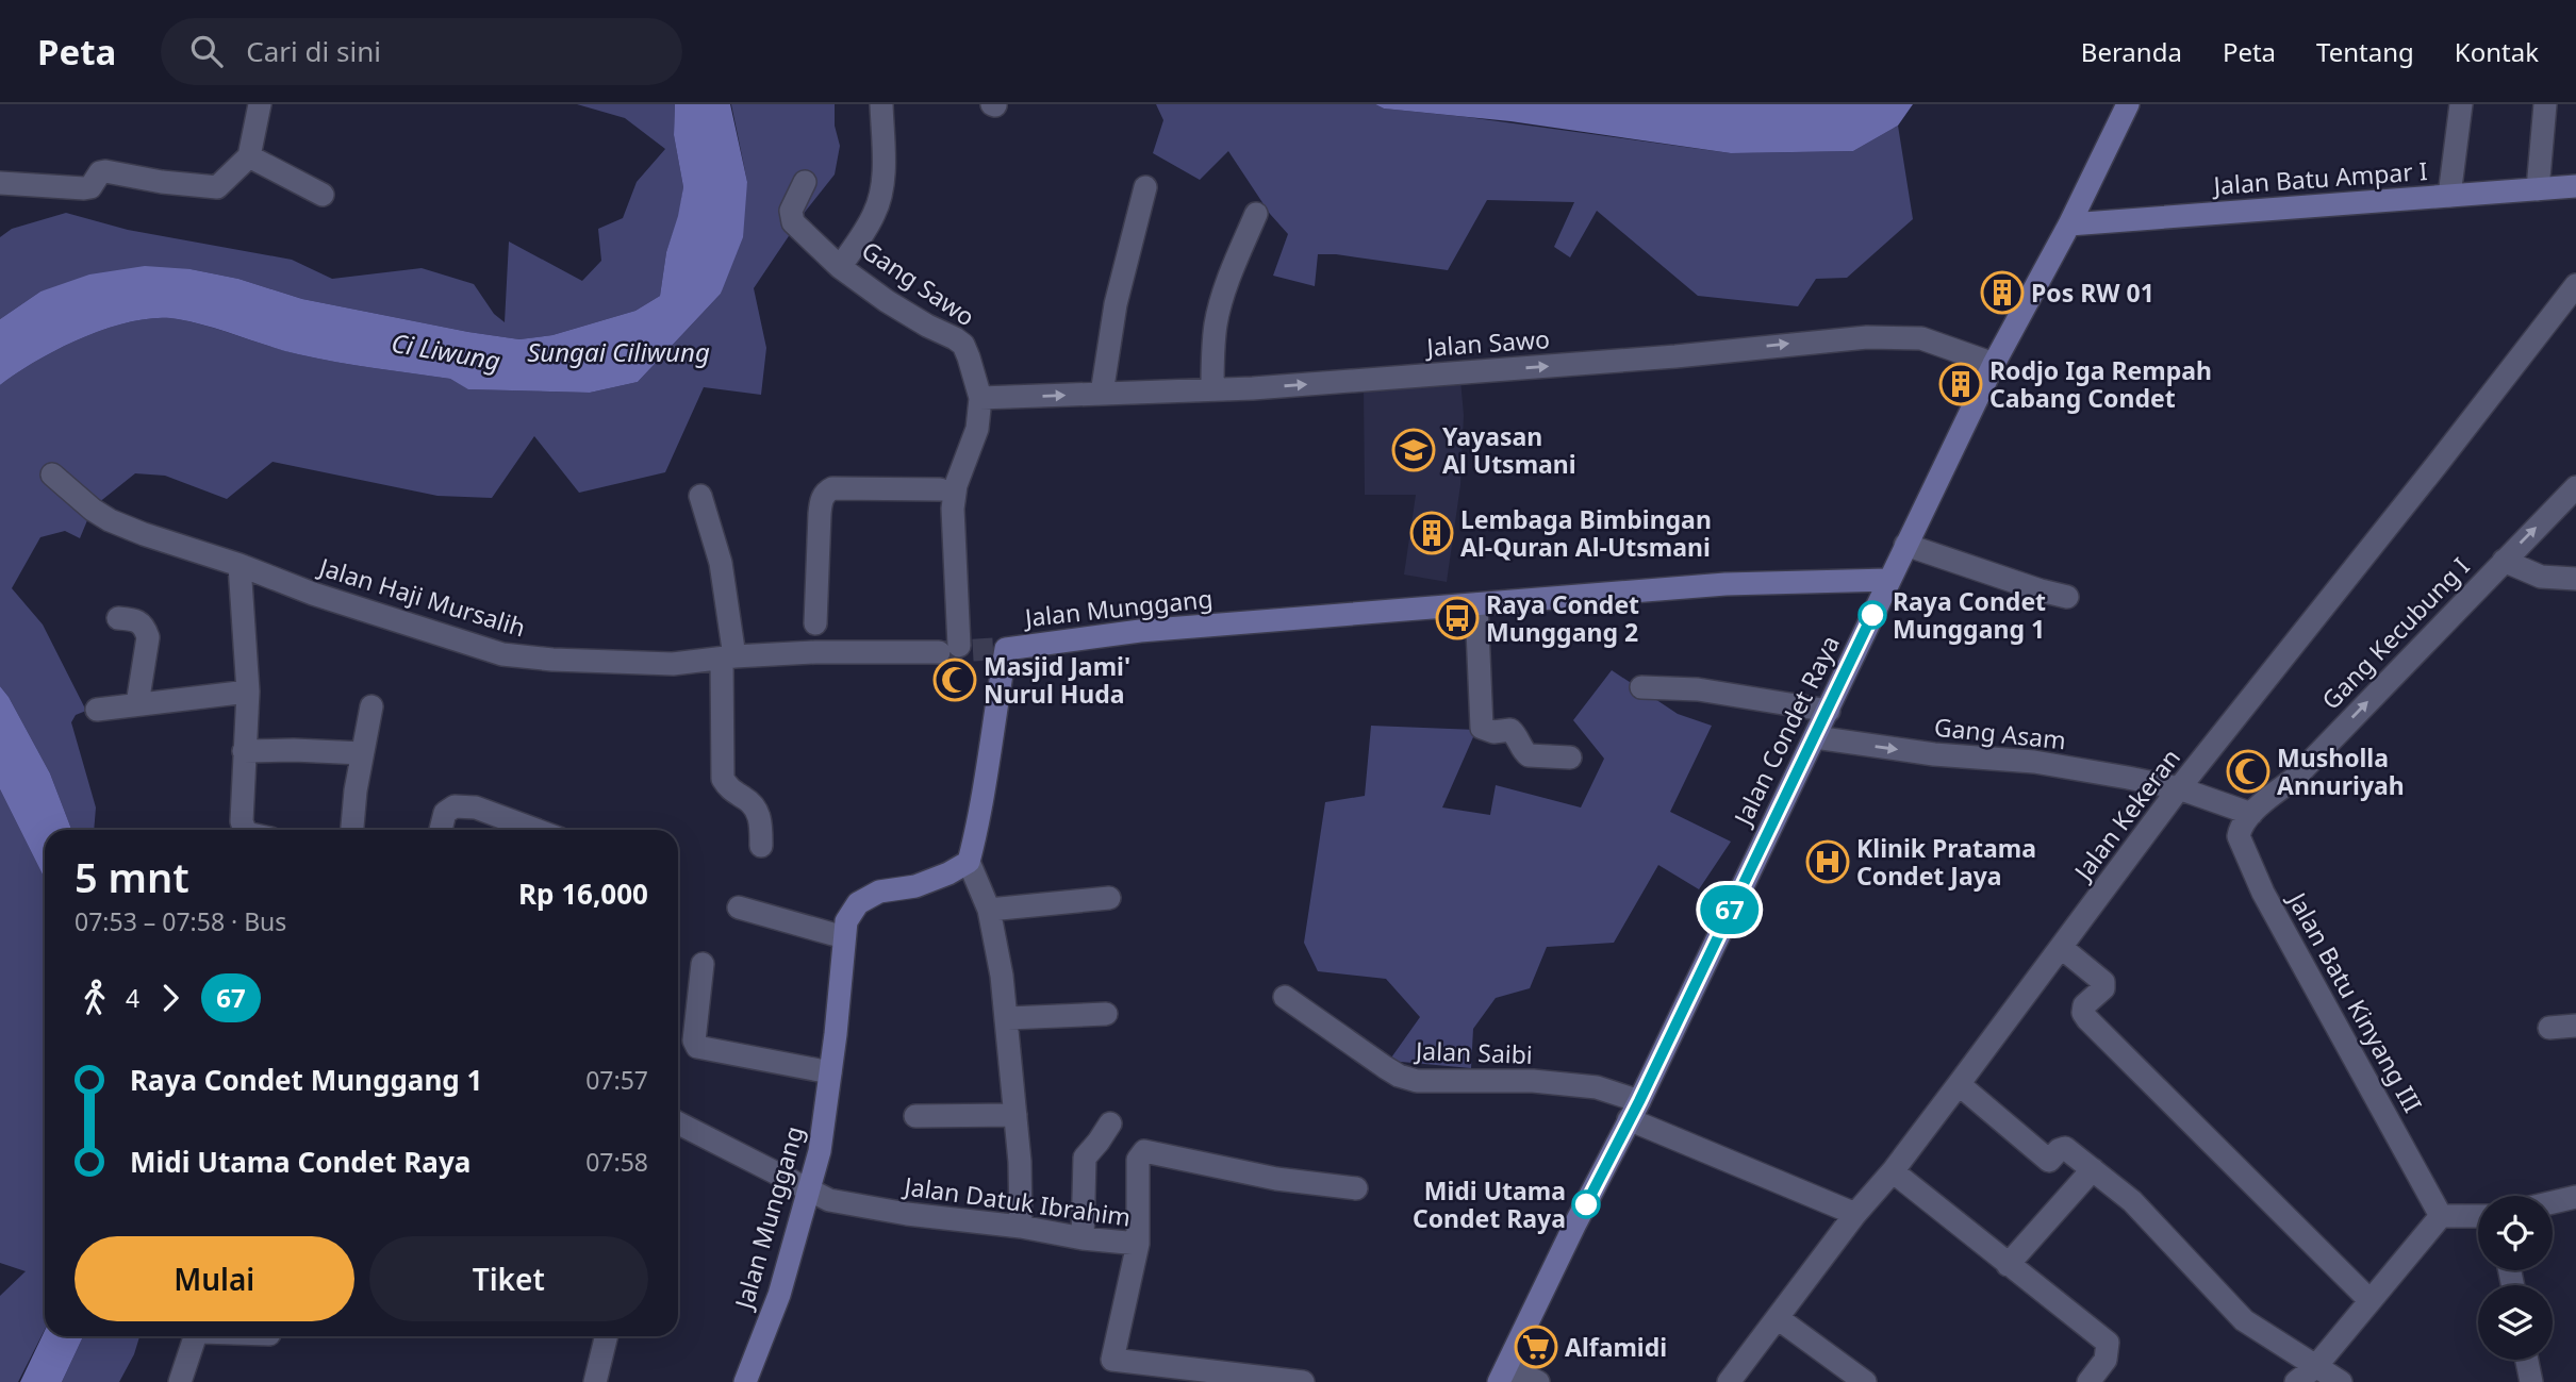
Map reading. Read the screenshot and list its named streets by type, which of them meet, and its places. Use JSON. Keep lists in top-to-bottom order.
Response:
{
  "streets": {
    "street": [
      "Jalan Batu Ampar I",
      "Gang Sawo",
      "Jalan Sawo",
      "Jalan Haji Mursalih",
      "Jalan Munggang",
      "Gang Kecubung I",
      "Jalan Condet Raya",
      "Gang Asam",
      "Jalan Kekeran",
      "Jalan Batu Kinyang III",
      "Jalan Saibi",
      "Jalan Datuk Ibrahim"
    ]
  },
  "crossings": [
    ["Jalan Batu Ampar I", "Jalan Condet Raya"],
    ["Gang Sawo", "Jalan Sawo"],
    ["Gang Sawo", "Jalan Haji Mursalih"],
    ["Jalan Sawo", "Jalan Condet Raya"],
    ["Jalan Munggang", "Jalan Condet Raya"],
    ["Jalan Munggang", "Jalan Datuk Ibrahim"],
    ["Gang Kecubung I", "Gang Asam"],
    ["Gang Kecubung I", "Jalan Batu Kinyang III"],
    ["Jalan Condet Raya", "Gang Asam"],
    ["Jalan Condet Raya", "Jalan Saibi"],
    ["Gang Asam", "Jalan Kekeran"],
    ["Gang Asam", "Jalan Batu Kinyang III"],
    ["Jalan Kekeran", "Jalan Saibi"]
  ],
  "one_way": ["Jalan Sawo", "Gang Kecubung I"],
  "water": ["Ci Liwung", "Sungai Ciliwung"],
  "places": {
    "building": ["Pos RW 01", "Rodjo Iga Rempah Cabang Condet", "Lembaga Bimbingan Al-Quran Al-Utsmani"],
    "school or university": ["Yayasan Al Utsmani"],
    "other": ["Raya Condet Munggang 1", "Midi Utama Condet Raya"],
    "bus stop": ["Raya Condet Munggang 2"],
    "mosque": ["Masjid Jami' Nurul Huda", "Musholla Annuriyah"],
    "hospital": ["Klinik Pratama Condet Jaya"],
    "supermarket": ["Alfamidi"]
  },
  "lines": ["bus line 67"],
  "page": {
    "header": "Peta",
    "search": "Cari di sini",
    "nav": [
      "Beranda",
      "Peta",
      "Tentang",
      "Kontak"
    ],
    "on_map": "67",
    "heading": ["5 mnt", "07:53 – 07:58 · Bus", "Rp 16,000"],
    "legs": ["4", "67"],
    "list": [
      {
        "name": "Raya Condet Munggang 1",
        "value": "07:57"
      },
      {
        "name": "Midi Utama Condet Raya",
        "value": "07:58"
      }
    ],
    "buttons": ["Mulai", "Tiket"]
  }
}
